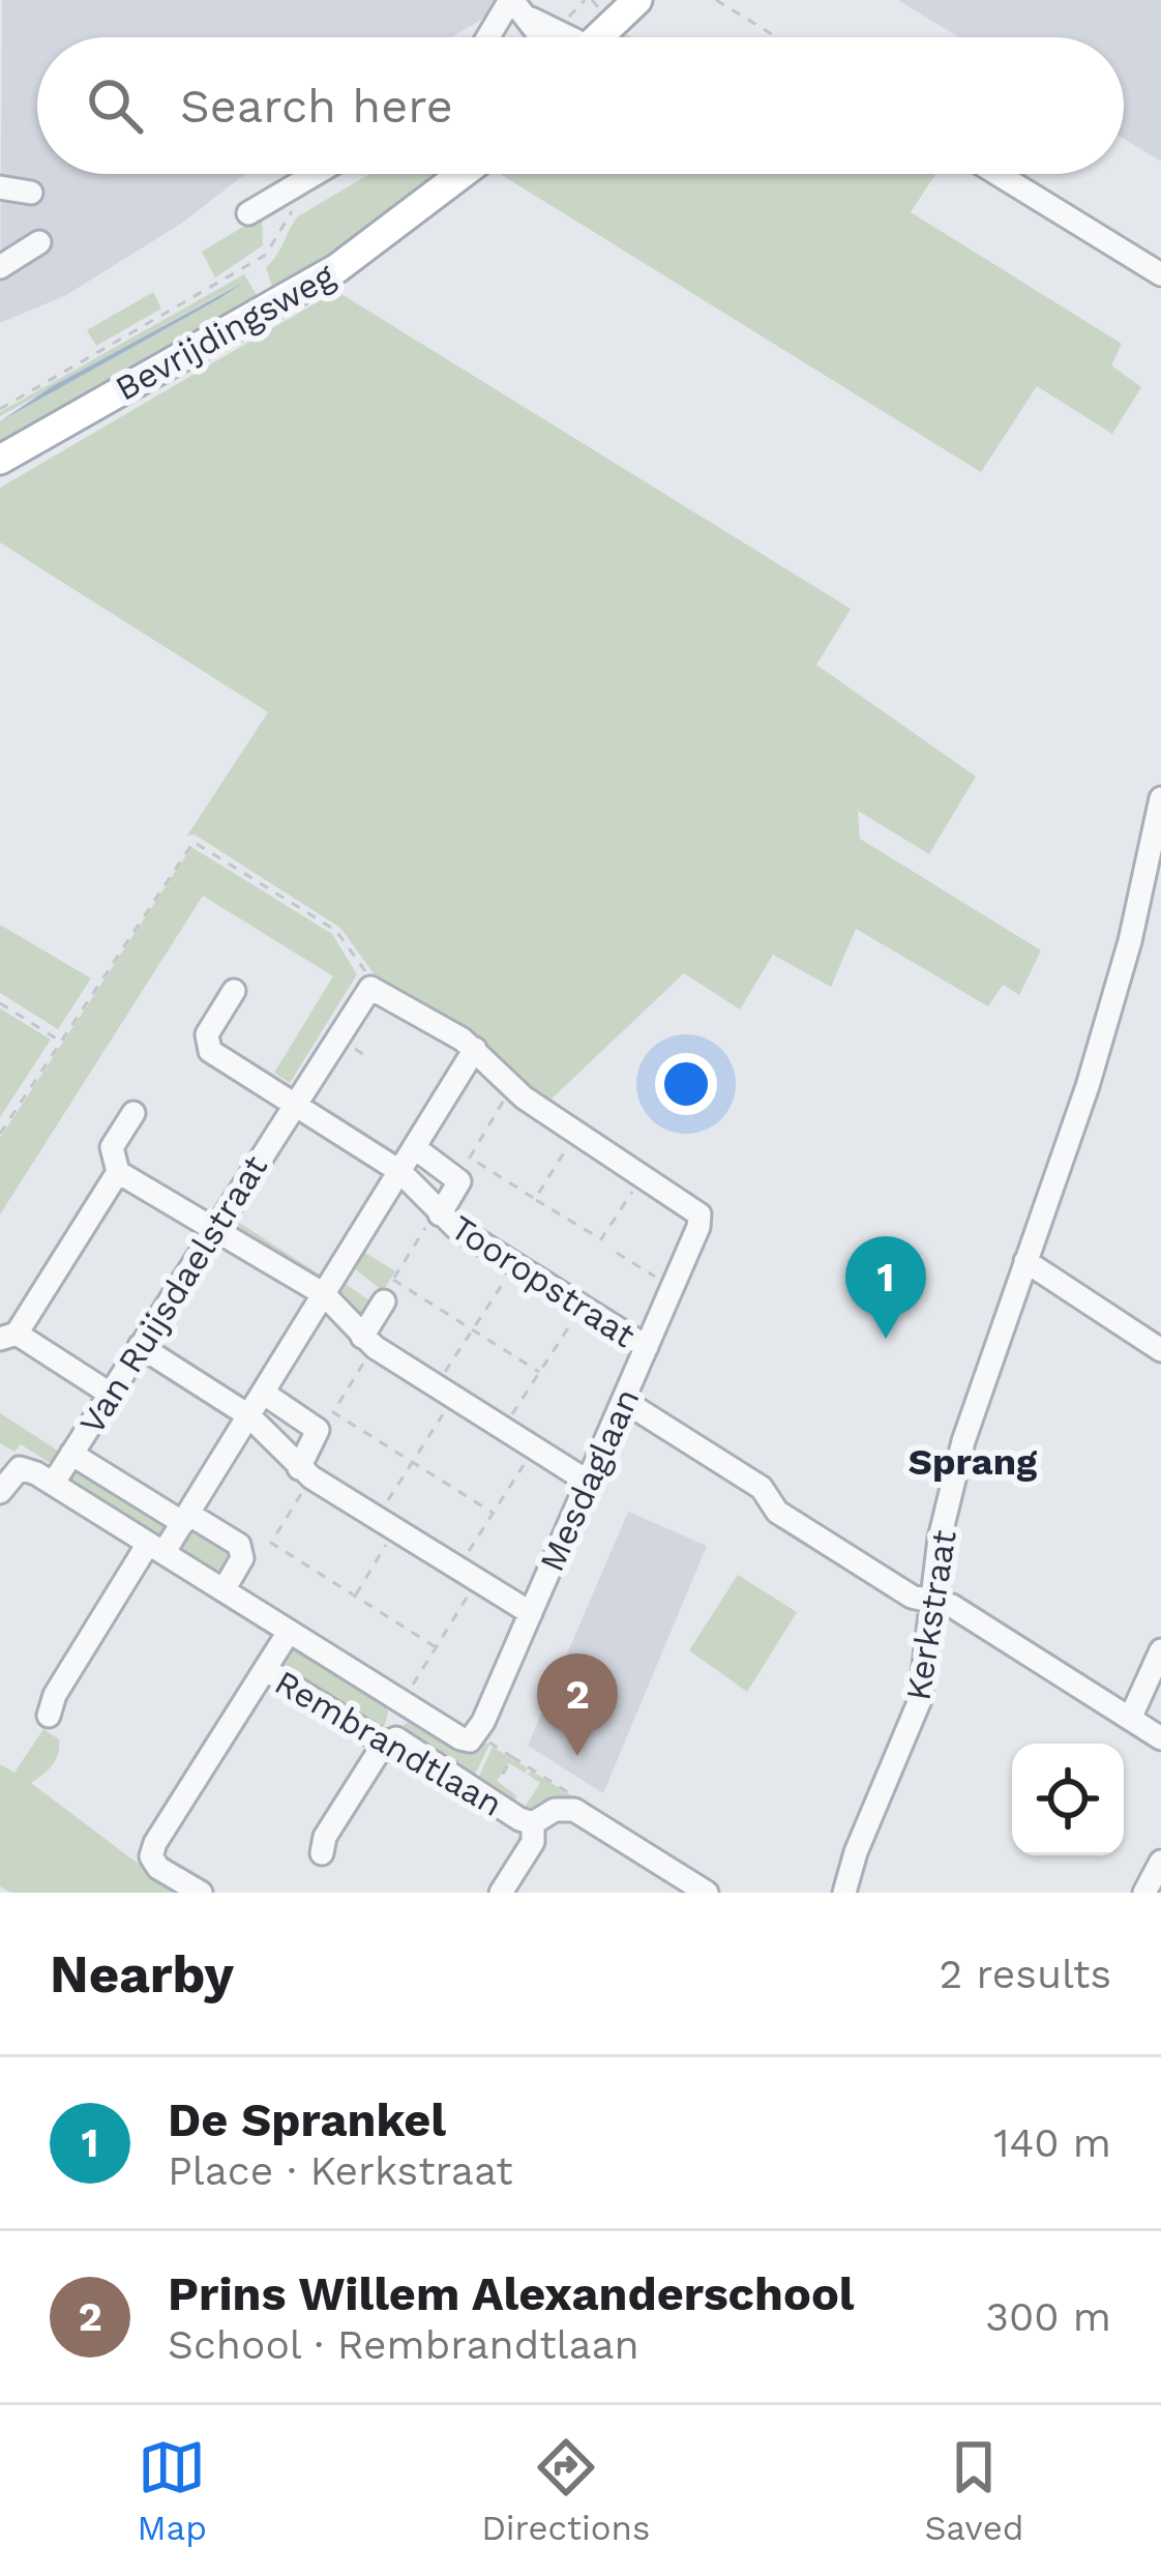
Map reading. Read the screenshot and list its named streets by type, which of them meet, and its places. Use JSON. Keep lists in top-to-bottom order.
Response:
{
  "streets": {
    "main road": ["Bevrijdingsweg"],
    "street": [
      "Tooropstraat",
      "Van Ruijsdaelstraat",
      "Mesdaglaan",
      "Kerkstraat",
      "Rembrandtlaan"
    ]
  },
  "crossings": [
    ["Tooropstraat", "Van Ruijsdaelstraat"],
    ["Tooropstraat", "Mesdaglaan"],
    ["Van Ruijsdaelstraat", "Rembrandtlaan"],
    ["Mesdaglaan", "Rembrandtlaan"]
  ],
  "districts": ["Sprang"],
  "page": {
    "search": "Search here",
    "pins": ["1", "2"],
    "heading": ["Nearby", "2 results"],
    "list": [
      {
        "mark": "1",
        "name": "De Sprankel",
        "note": "Place · Kerkstraat",
        "value": "140 m"
      },
      {
        "mark": "2",
        "name": "Prins Willem Alexanderschool",
        "note": "School · Rembrandtlaan",
        "value": "300 m"
      }
    ],
    "nav": ["Map", "Directions", "Saved"]
  }
}
